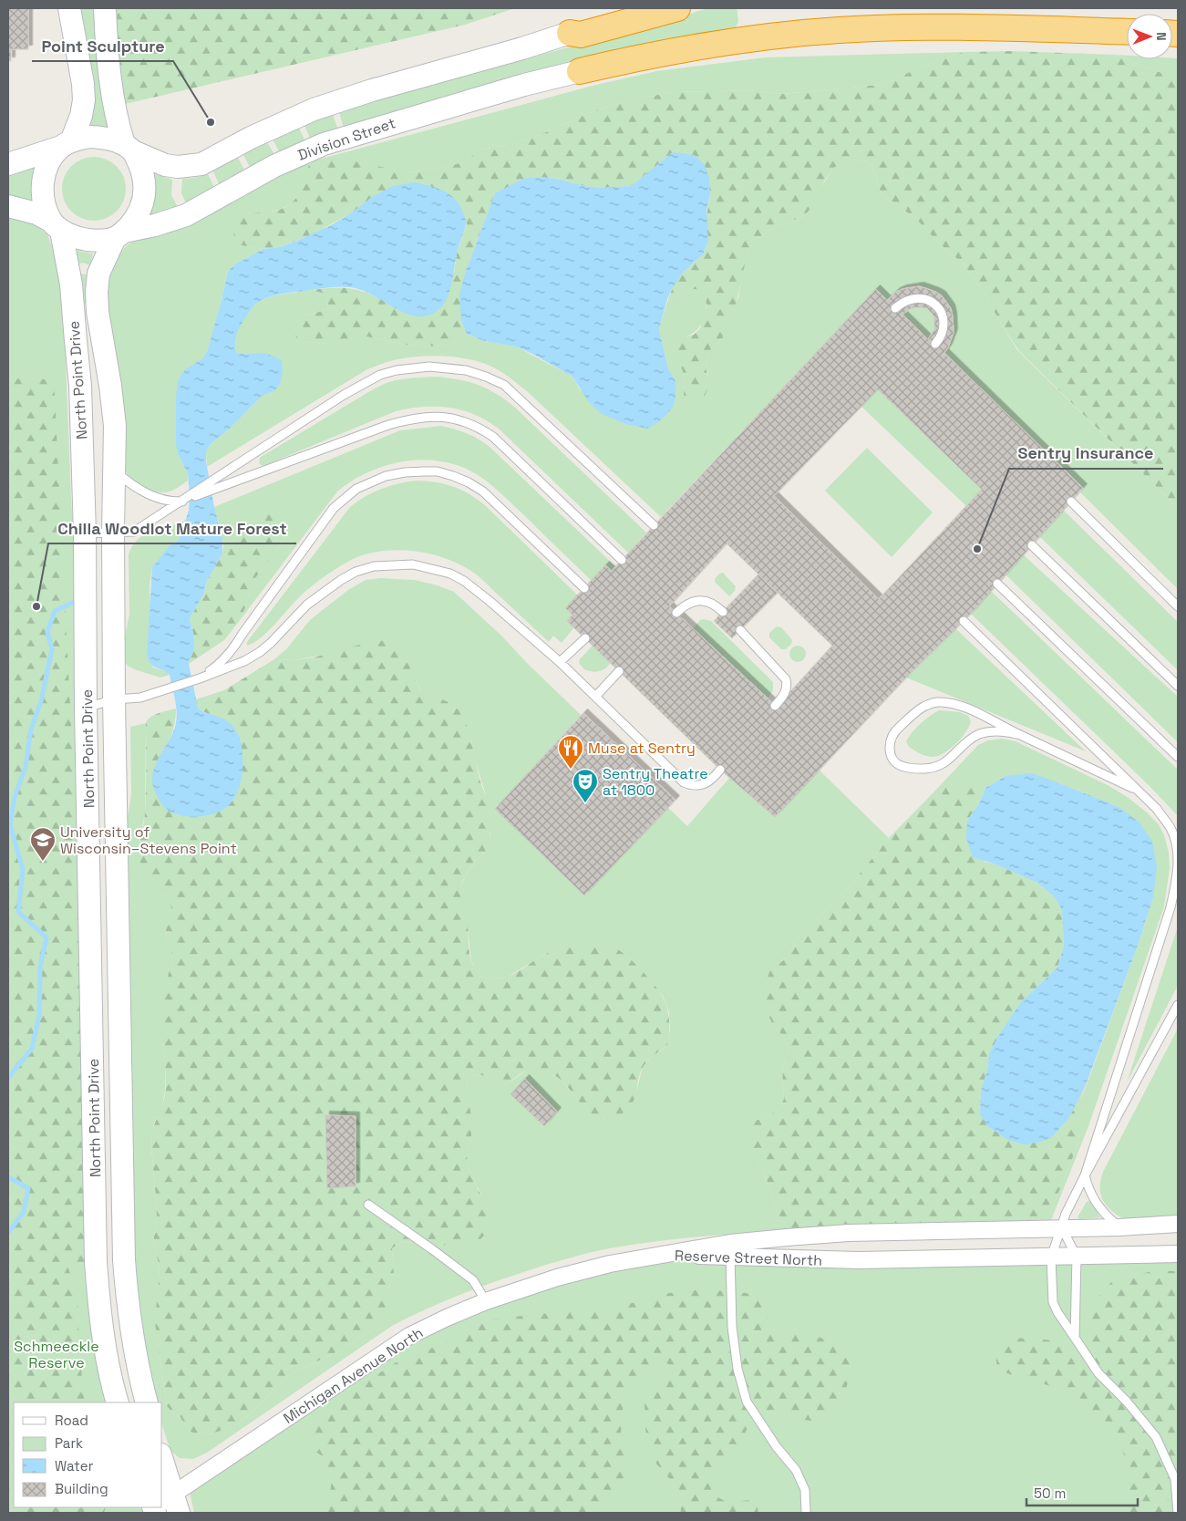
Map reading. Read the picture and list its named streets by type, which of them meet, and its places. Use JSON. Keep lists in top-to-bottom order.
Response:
{
  "streets": {
    "street": [
      "Division Street",
      "North Point Drive",
      "Reserve Street North",
      "Michigan Avenue North"
    ]
  },
  "crossings": [
    ["Division Street", "North Point Drive"],
    ["Reserve Street North", "Michigan Avenue North"]
  ],
  "parks": ["Schmeeckle Reserve"],
  "places": {
    "other": ["Point Sculpture", "Sentry Insurance", "Chilla Woodlot Mature Forest"],
    "restaurant": ["Muse at Sentry"],
    "theatre": ["Sentry Theatre at 1800"],
    "school or university": ["University of Wisconsin–Stevens Point"]
  },
  "legend": [
    "Road",
    "Park",
    "Water",
    "Building"
  ],
  "scale_bar": "50 m",
  "north": "right"
}
